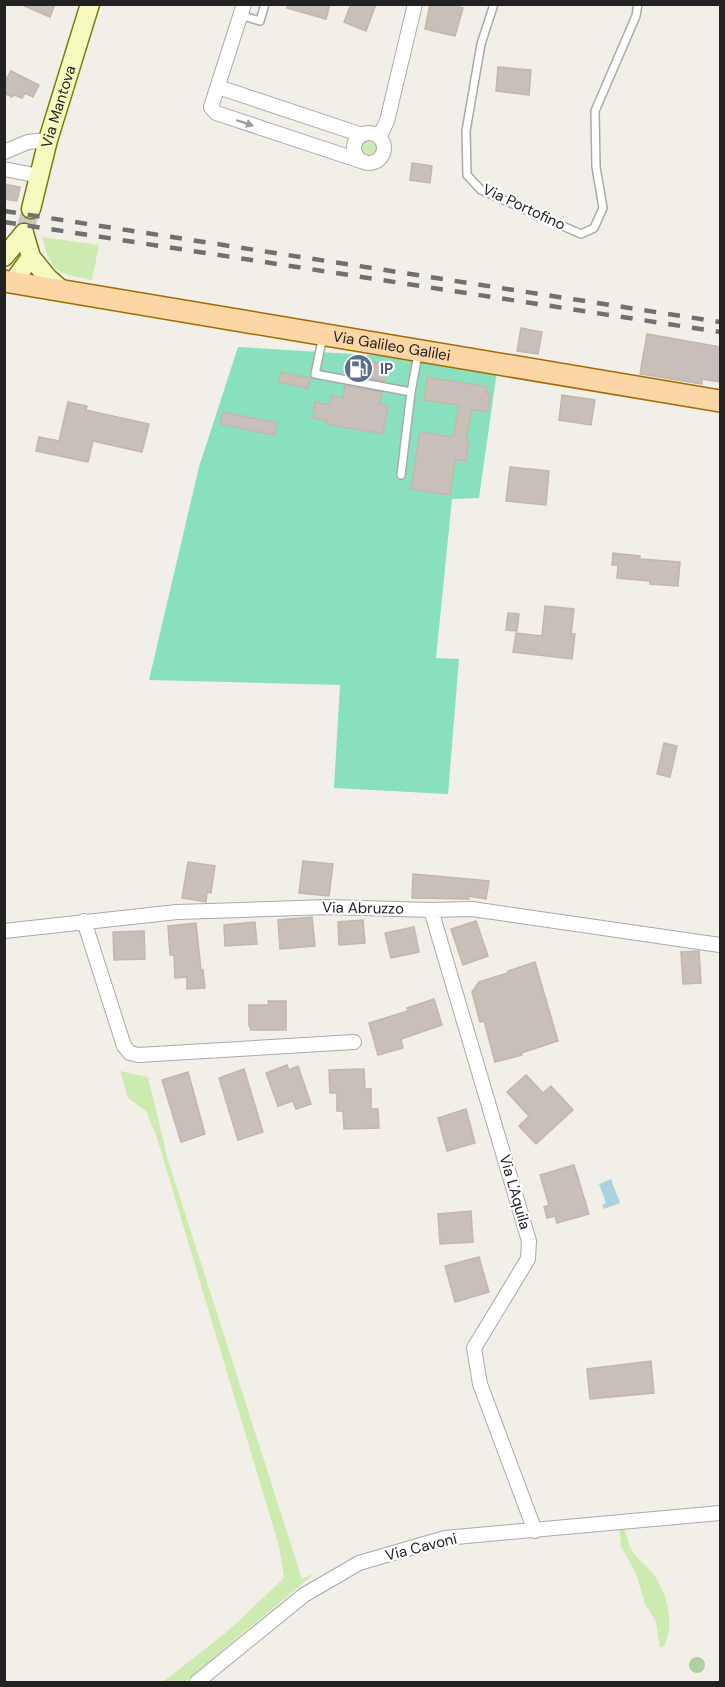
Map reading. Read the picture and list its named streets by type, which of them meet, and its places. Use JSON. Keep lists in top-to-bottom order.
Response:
{
  "streets": {
    "main road": ["Via Galileo Galilei"],
    "street": [
      "Via Mantova",
      "Via Abruzzo",
      "Via L'Aquila",
      "Via Cavoni"
    ],
    "lane": ["Via Portofino"]
  },
  "crossings": [
    ["Via Abruzzo", "Via L'Aquila"],
    ["Via L'Aquila", "Via Cavoni"]
  ],
  "places": {
    "fuel station": ["IP"]
  }
}
